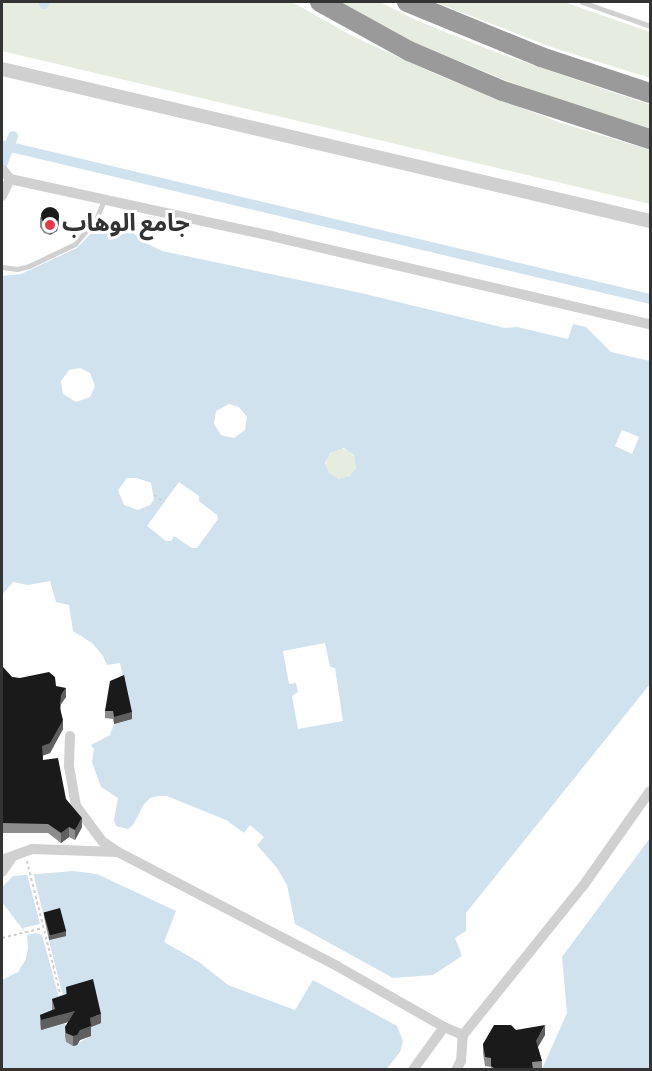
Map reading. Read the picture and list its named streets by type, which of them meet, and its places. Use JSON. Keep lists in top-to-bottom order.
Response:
{
  "places": ["جامع الوهاب"]
}
